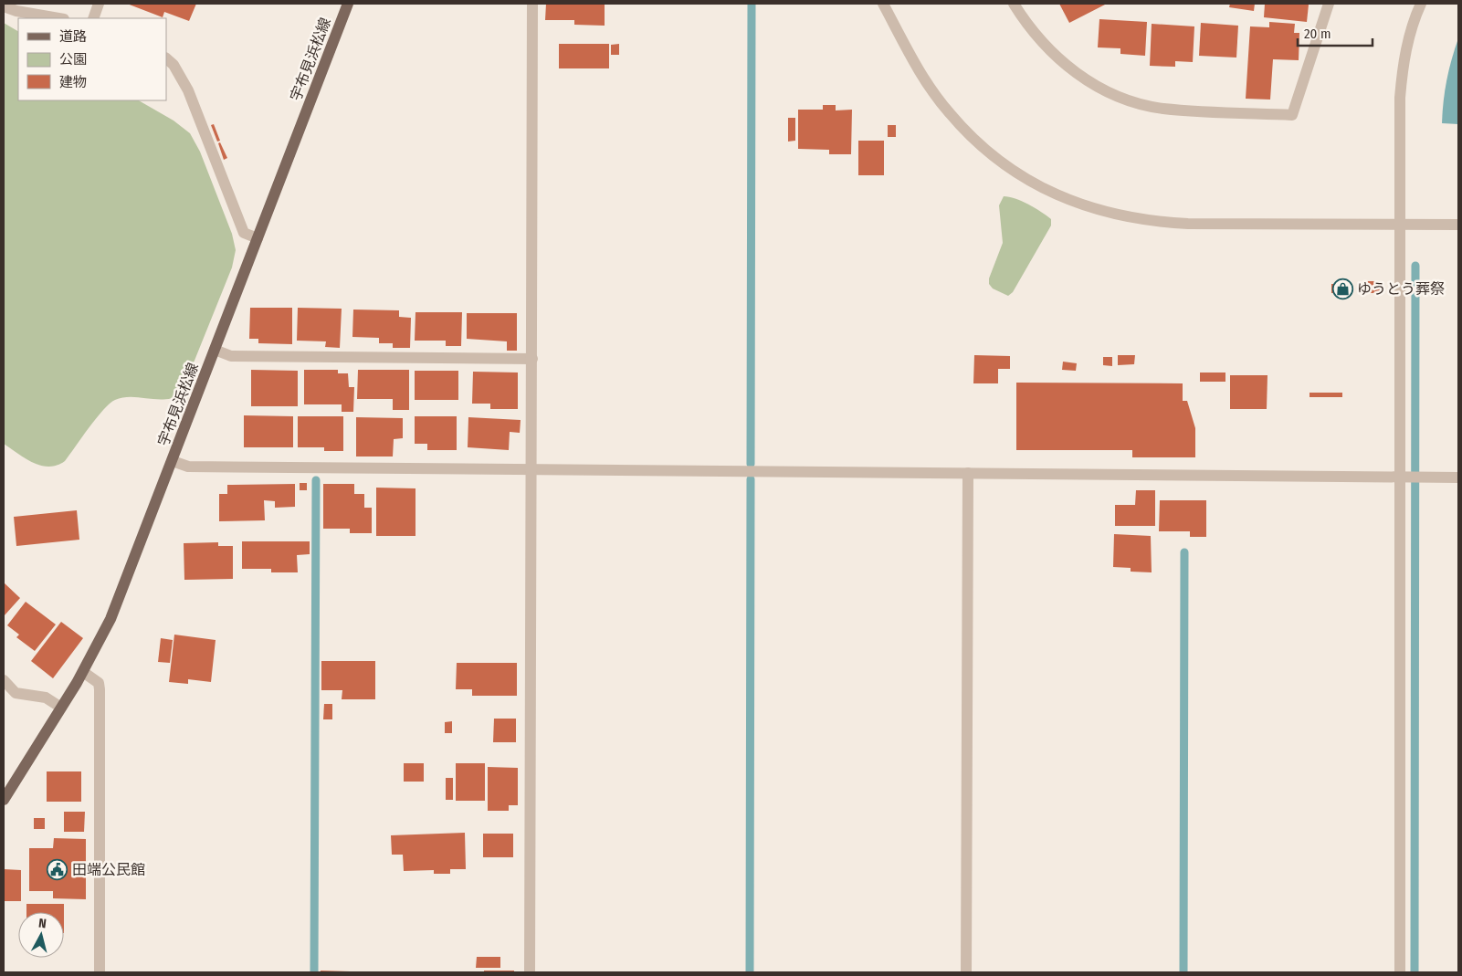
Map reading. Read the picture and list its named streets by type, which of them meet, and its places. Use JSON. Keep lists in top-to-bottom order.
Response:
{
  "streets": {
    "main road": ["宇布見浜松線"]
  },
  "places": {
    "shop": ["ゆうとう葬祭"],
    "public building": ["田端公民館"]
  },
  "legend": ["道路", "公園", "建物"],
  "scale_bar": "20 m",
  "north": "top"
}
